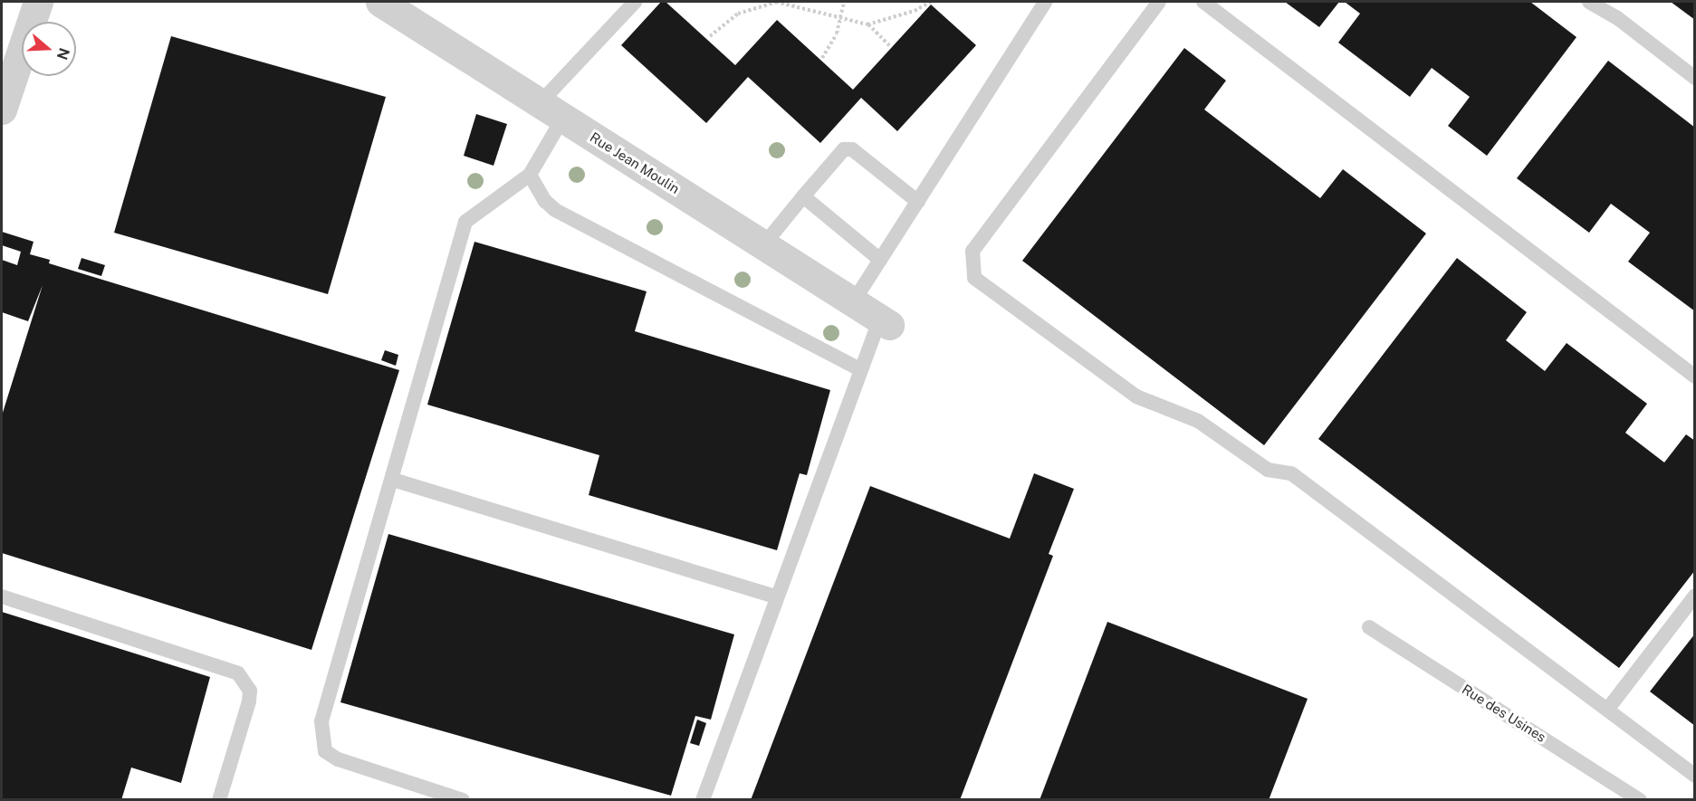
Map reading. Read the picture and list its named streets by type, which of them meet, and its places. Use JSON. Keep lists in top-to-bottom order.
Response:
{
  "streets": {
    "street": ["Rue Jean Moulin"],
    "lane": ["Rue des Usines"]
  },
  "north": "right"
}
